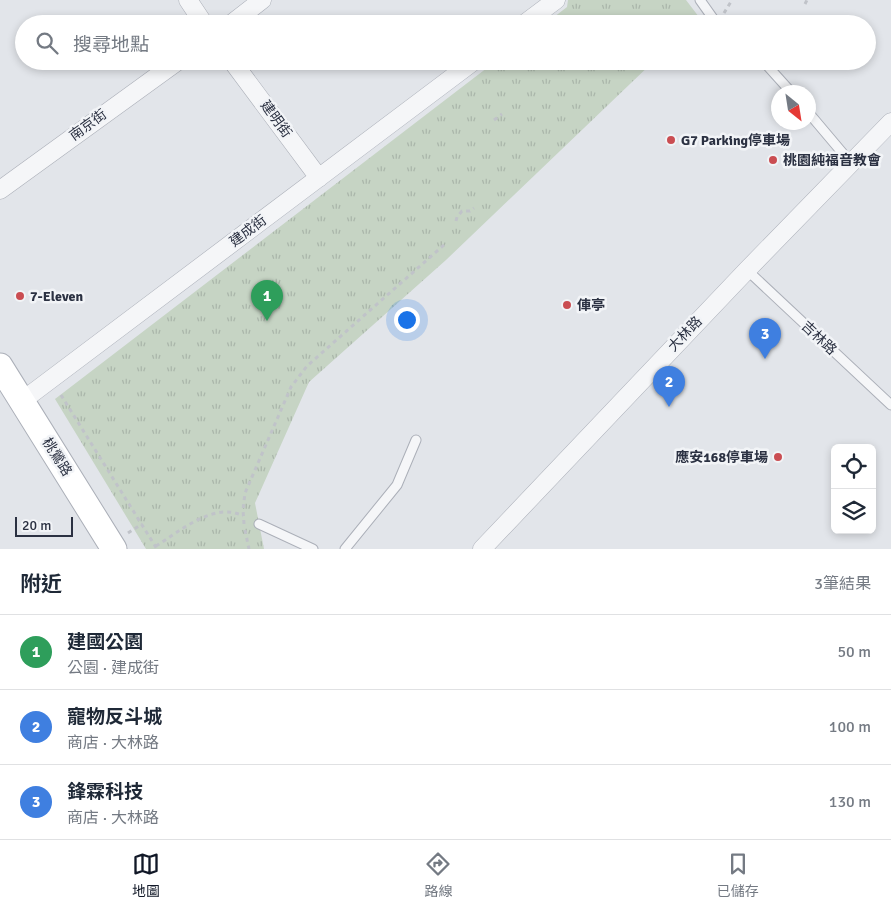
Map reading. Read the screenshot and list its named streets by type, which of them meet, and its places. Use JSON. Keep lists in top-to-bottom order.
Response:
{
  "streets": {
    "main road": ["桃鶯路"],
    "street": [
      "建明街",
      "南京街",
      "建成街",
      "大林路"
    ],
    "lane": ["吉林路"]
  },
  "crossings": [
    ["建明街", "建成街"],
    ["建成街", "桃鶯路"],
    ["大林路", "吉林路"]
  ],
  "places": [
    "G7 Parking停車場",
    "桃園純福音教會",
    "7-Eleven",
    "俥亭",
    "應安168停車場"
  ],
  "scale_bar": "20 m",
  "north": "bottom right",
  "page": {
    "search": "搜尋地點",
    "pins": ["1", "3", "2"],
    "scale": "20 m",
    "heading": ["附近", "3筆結果"],
    "list": [
      {
        "mark": "1",
        "name": "建國公園",
        "note": "公園 · 建成街",
        "value": "50 m"
      },
      {
        "mark": "2",
        "name": "寵物反斗城",
        "note": "商店 · 大林路",
        "value": "100 m"
      },
      {
        "mark": "3",
        "name": "鋒霖科技",
        "note": "商店 · 大林路",
        "value": "130 m"
      }
    ],
    "nav": ["地圖", "路線", "已儲存"]
  }
}
